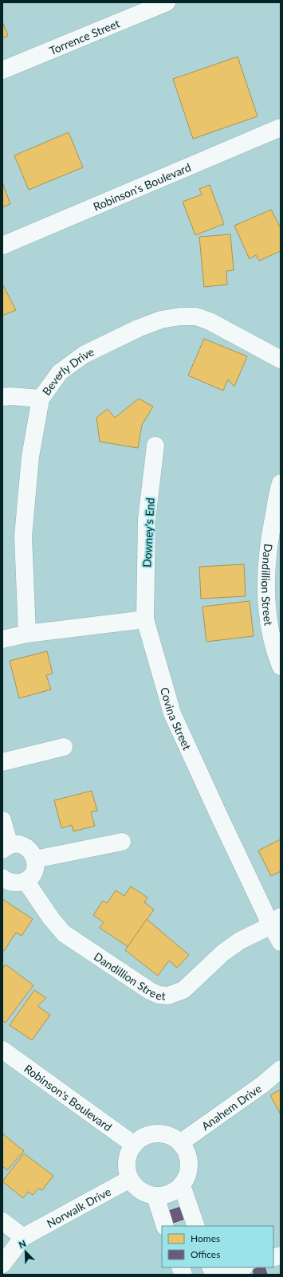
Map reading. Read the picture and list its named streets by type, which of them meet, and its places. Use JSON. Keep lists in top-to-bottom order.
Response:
{
  "streets": {
    "street": [
      "Torrence Street",
      "Robinson's Boulevard",
      "Beverly Drive",
      "Downey's End",
      "Dandillion Street",
      "Covina Street",
      "Anahem Drive",
      "Norwalk Drive"
    ]
  },
  "crossings": [
    ["Robinson's Boulevard", "Anahem Drive"],
    ["Robinson's Boulevard", "Norwalk Drive"],
    ["Downey's End", "Covina Street"],
    ["Dandillion Street", "Covina Street"],
    ["Anahem Drive", "Norwalk Drive"]
  ],
  "legend": ["Homes", "Offices"],
  "north": "top left"
}
